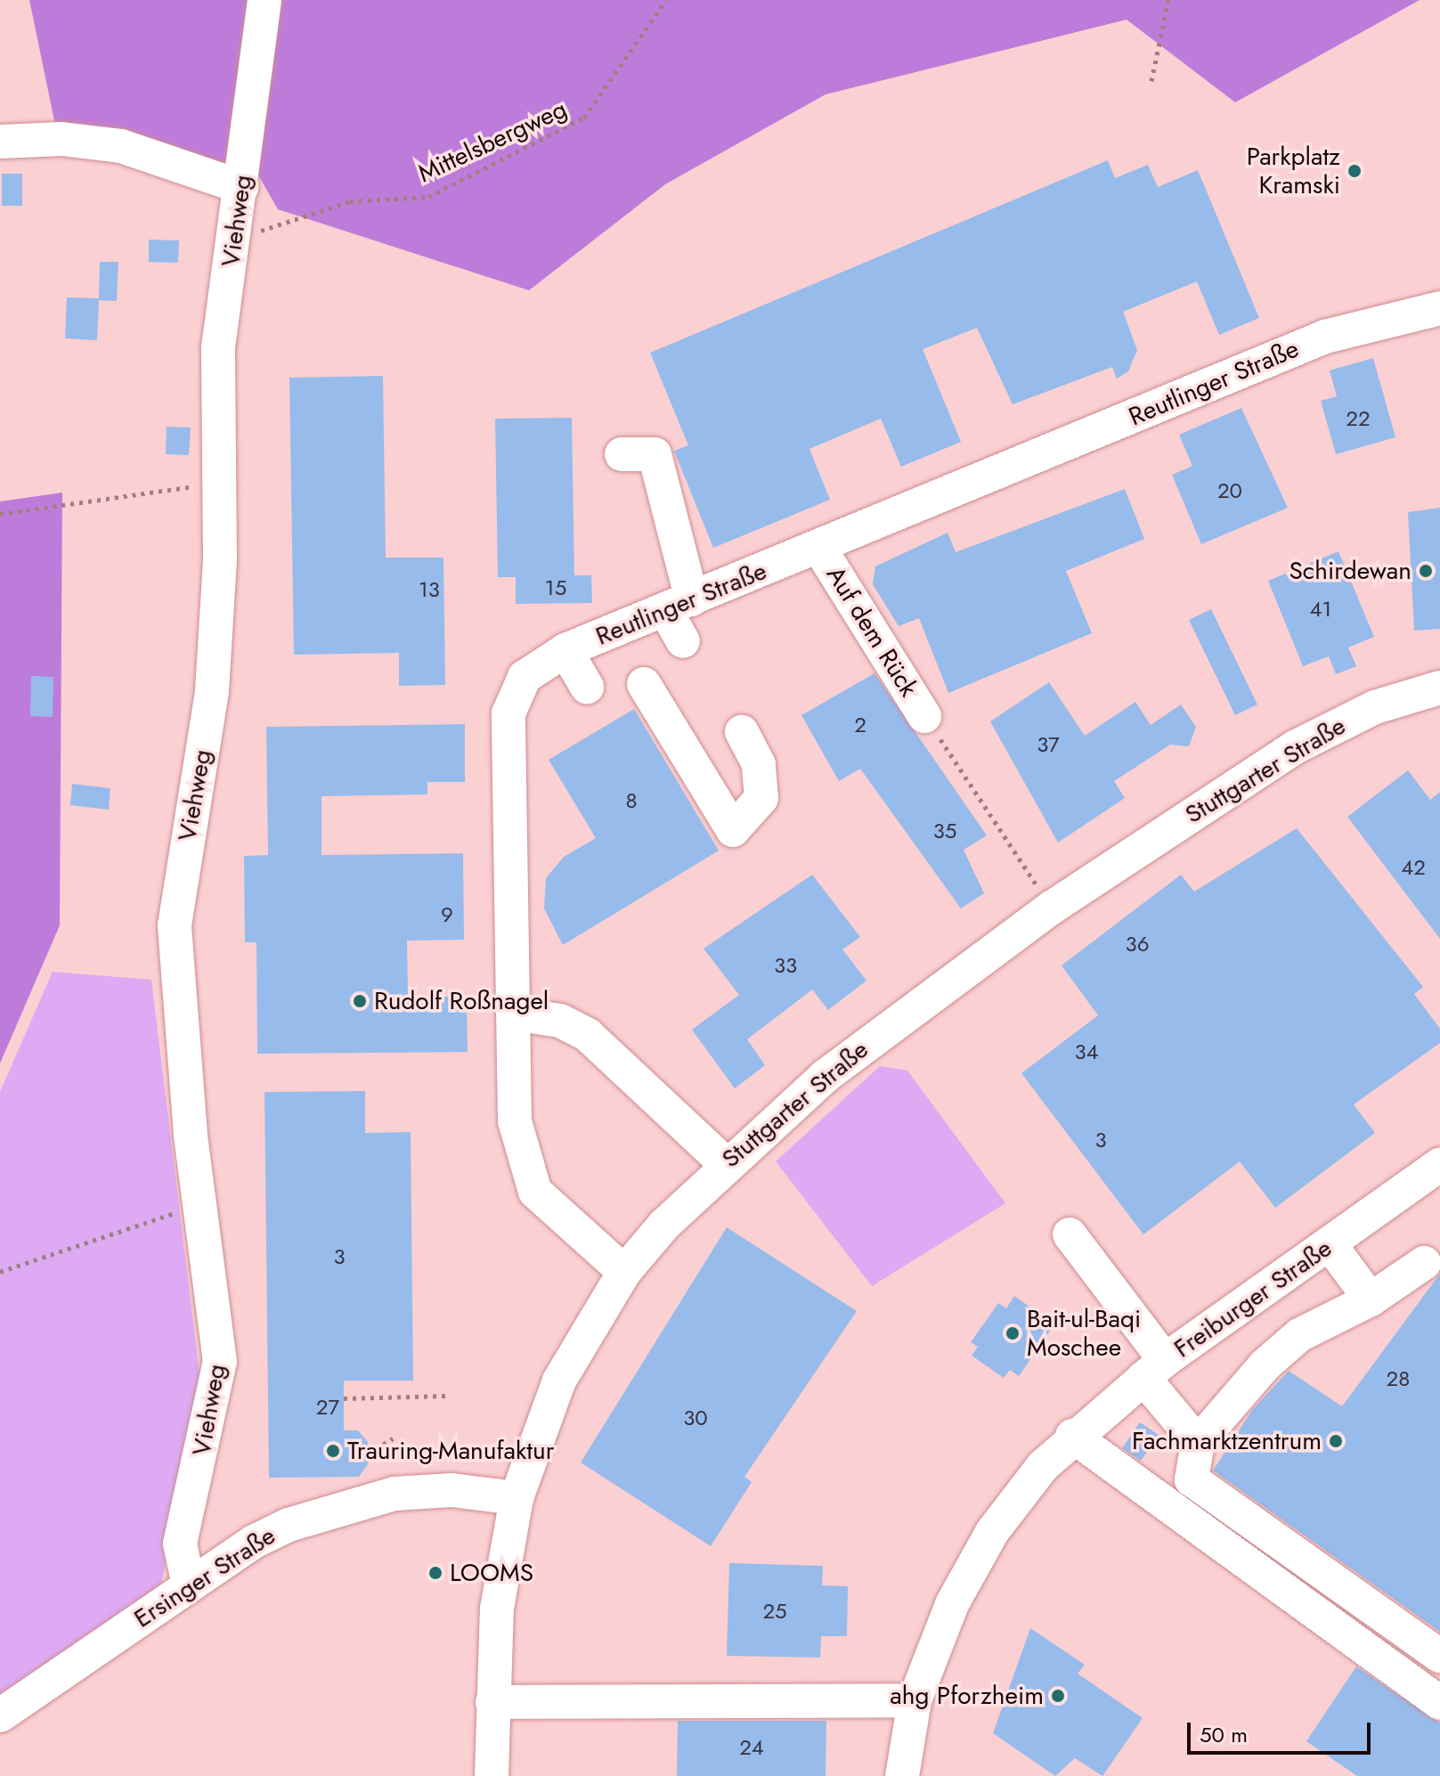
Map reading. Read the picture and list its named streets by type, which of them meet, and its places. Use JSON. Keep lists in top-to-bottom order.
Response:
{
  "streets": {
    "street": [
      "Viehweg",
      "Reutlinger Straße",
      "Auf dem Rück",
      "Stuttgarter Straße",
      "Freiburger Straße",
      "Ersinger Straße"
    ],
    "path": ["Mittelsbergweg"]
  },
  "crossings": [
    ["Mittelsbergweg", "Viehweg"],
    ["Viehweg", "Ersinger Straße"],
    ["Reutlinger Straße", "Auf dem Rück"],
    ["Reutlinger Straße", "Stuttgarter Straße"],
    ["Stuttgarter Straße", "Ersinger Straße"]
  ],
  "places": [
    "Parkplatz Kramski",
    "Schirdewan",
    "Rudolf Roßnagel",
    "Bait-ul-Baqi Moschee",
    "Fachmarktzentrum",
    "Trauring-Manufaktur",
    "LOOMS",
    "ahg Pforzheim"
  ],
  "house_numbers": [
    "22",
    "20",
    "15",
    "13",
    "41",
    "2",
    "37",
    "8",
    "35",
    "42",
    "9",
    "36",
    "33",
    "34",
    "3",
    "3",
    "28",
    "27",
    "30",
    "25",
    "24"
  ],
  "scale_bar": "50 m"
}
